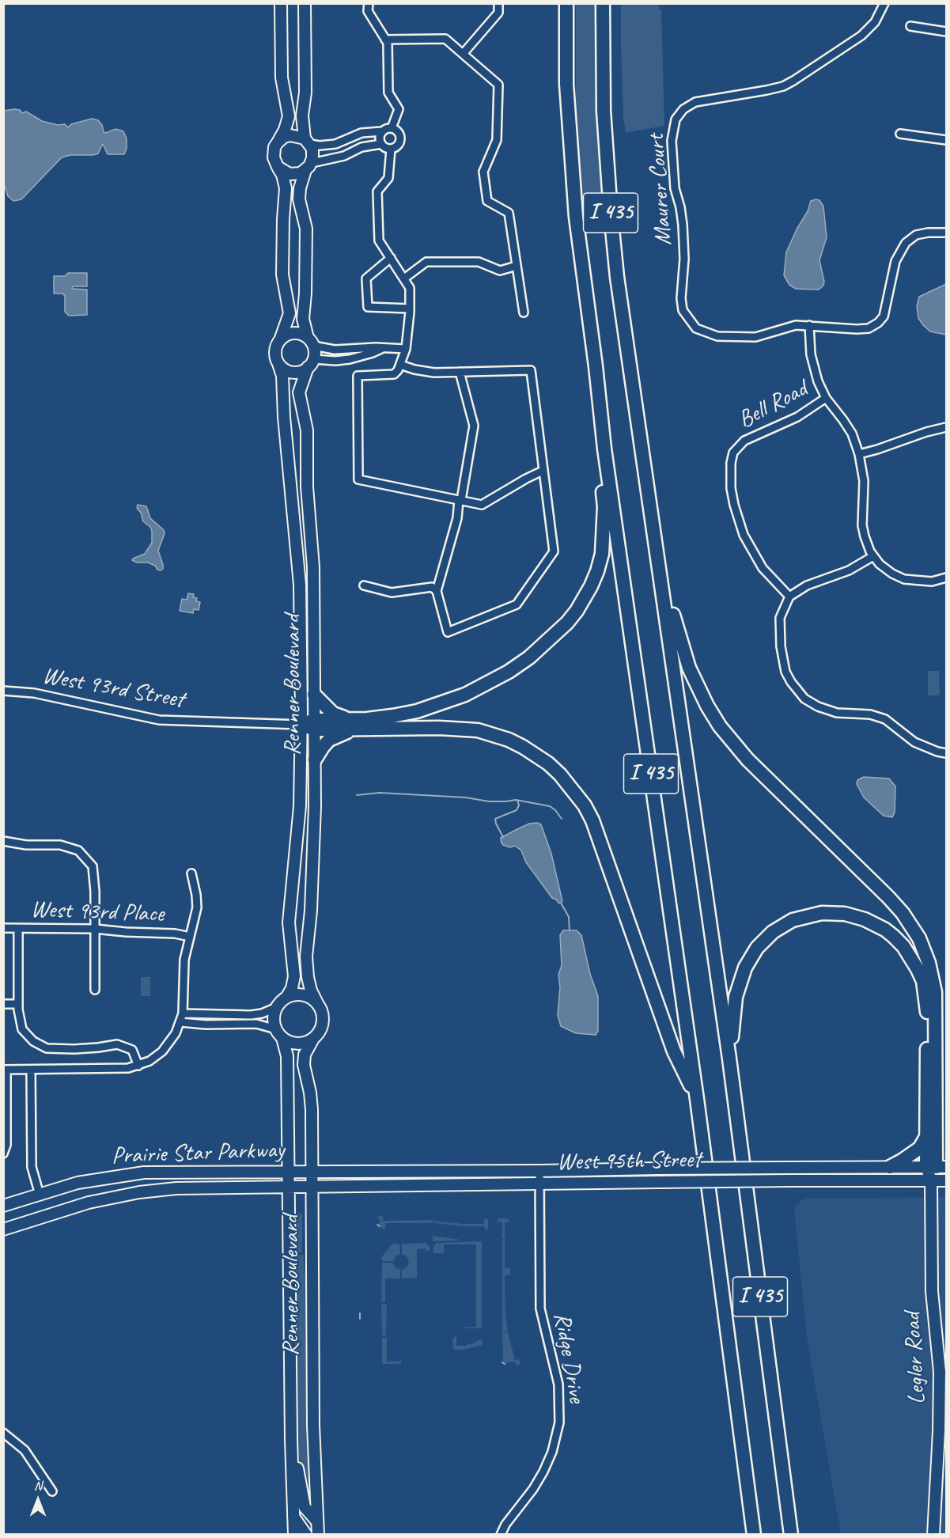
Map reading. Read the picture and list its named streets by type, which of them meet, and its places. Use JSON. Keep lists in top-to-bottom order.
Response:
{
  "streets": {
    "highway": ["I 435"],
    "main road": [
      "Renner Boulevard",
      "Prairie Star Parkway",
      "West 95th Street",
      "Legler Road"
    ],
    "street": [
      "Maurer Court",
      "Bell Road",
      "West 93rd Street",
      "West 93rd Place",
      "Ridge Drive"
    ]
  },
  "crossings": [
    ["Renner Boulevard", "West 93rd Street"],
    ["Renner Boulevard", "Prairie Star Parkway"],
    ["Renner Boulevard", "West 95th Street"],
    ["Prairie Star Parkway", "West 95th Street"],
    ["West 95th Street", "Ridge Drive"],
    ["West 95th Street", "Legler Road"]
  ],
  "north": "top"
}
